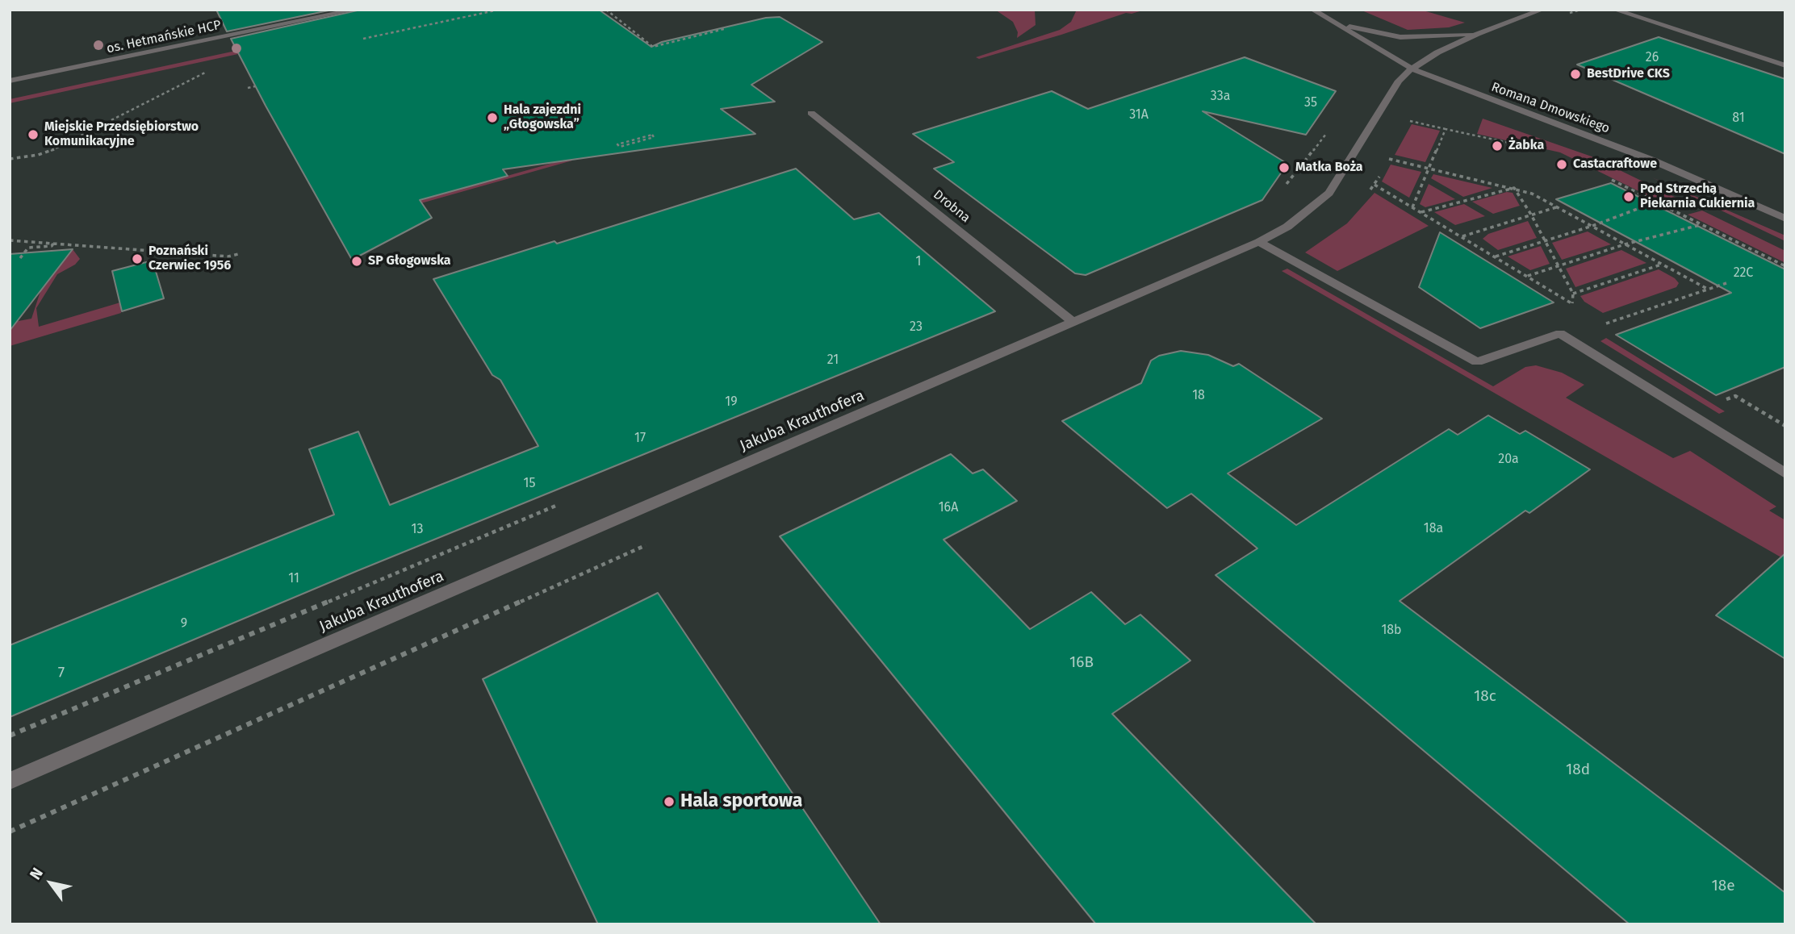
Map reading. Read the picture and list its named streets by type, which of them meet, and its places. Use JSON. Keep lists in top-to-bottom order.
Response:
{
  "streets": {
    "street": [
      "os. Hetmańskie HCP",
      "Romana Dmowskiego",
      "Drobna",
      "Jakuba Krauthofera"
    ]
  },
  "crossings": [
    ["Romana Dmowskiego", "Jakuba Krauthofera"],
    ["Drobna", "Jakuba Krauthofera"]
  ],
  "places": [
    "BestDrive CKS",
    "Hala zajezdni „Głogowska”",
    "Miejskie Przedsiębiorstwo Komunikacyjne",
    "Żabka",
    "Castacraftowe",
    "Matka Boża",
    "Pod Strzechą Piekarnia Cukiernia",
    "Poznański Czerwiec 1956",
    "SP Głogowska",
    "Hala sportowa"
  ],
  "house_numbers": [
    "26",
    "33a",
    "35",
    "31A",
    "81",
    "1",
    "22C",
    "23",
    "21",
    "18",
    "19",
    "17",
    "20a",
    "15",
    "16A",
    "18a",
    "13",
    "11",
    "9",
    "18b",
    "16B",
    "7",
    "18c",
    "18d",
    "18e"
  ],
  "north": "top left"
}
